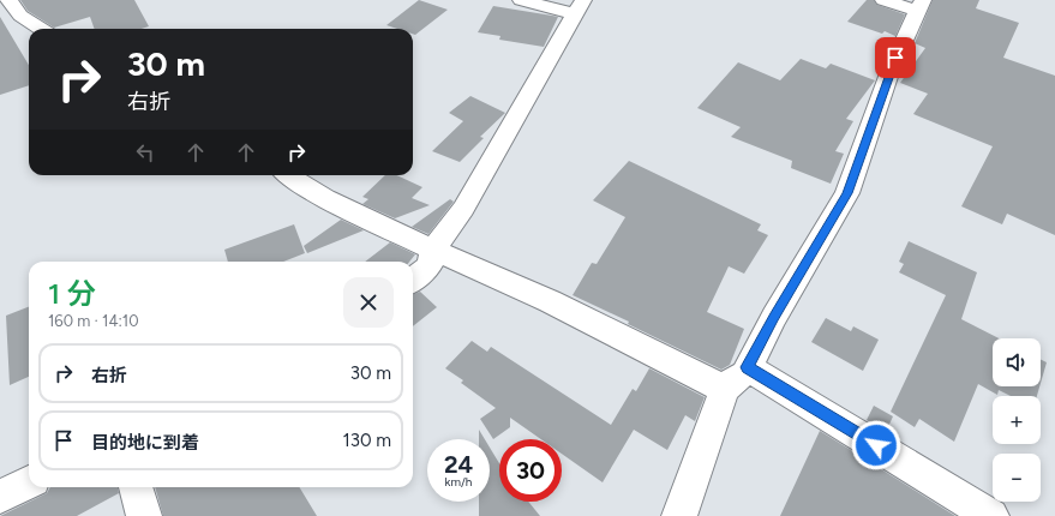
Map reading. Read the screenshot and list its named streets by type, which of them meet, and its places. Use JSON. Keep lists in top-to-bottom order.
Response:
{
  "page": {
    "turn": ["30 m", "右折"],
    "heading": ["1 分", "160 m · 14:10"],
    "map_buttons": ["+", "−"],
    "list": [
      {
        "name": "右折",
        "value": "30 m"
      },
      {
        "name": "目的地に到着",
        "value": "130 m"
      }
    ],
    "speed": "24 km/h",
    "limit": "30"
  }
}
